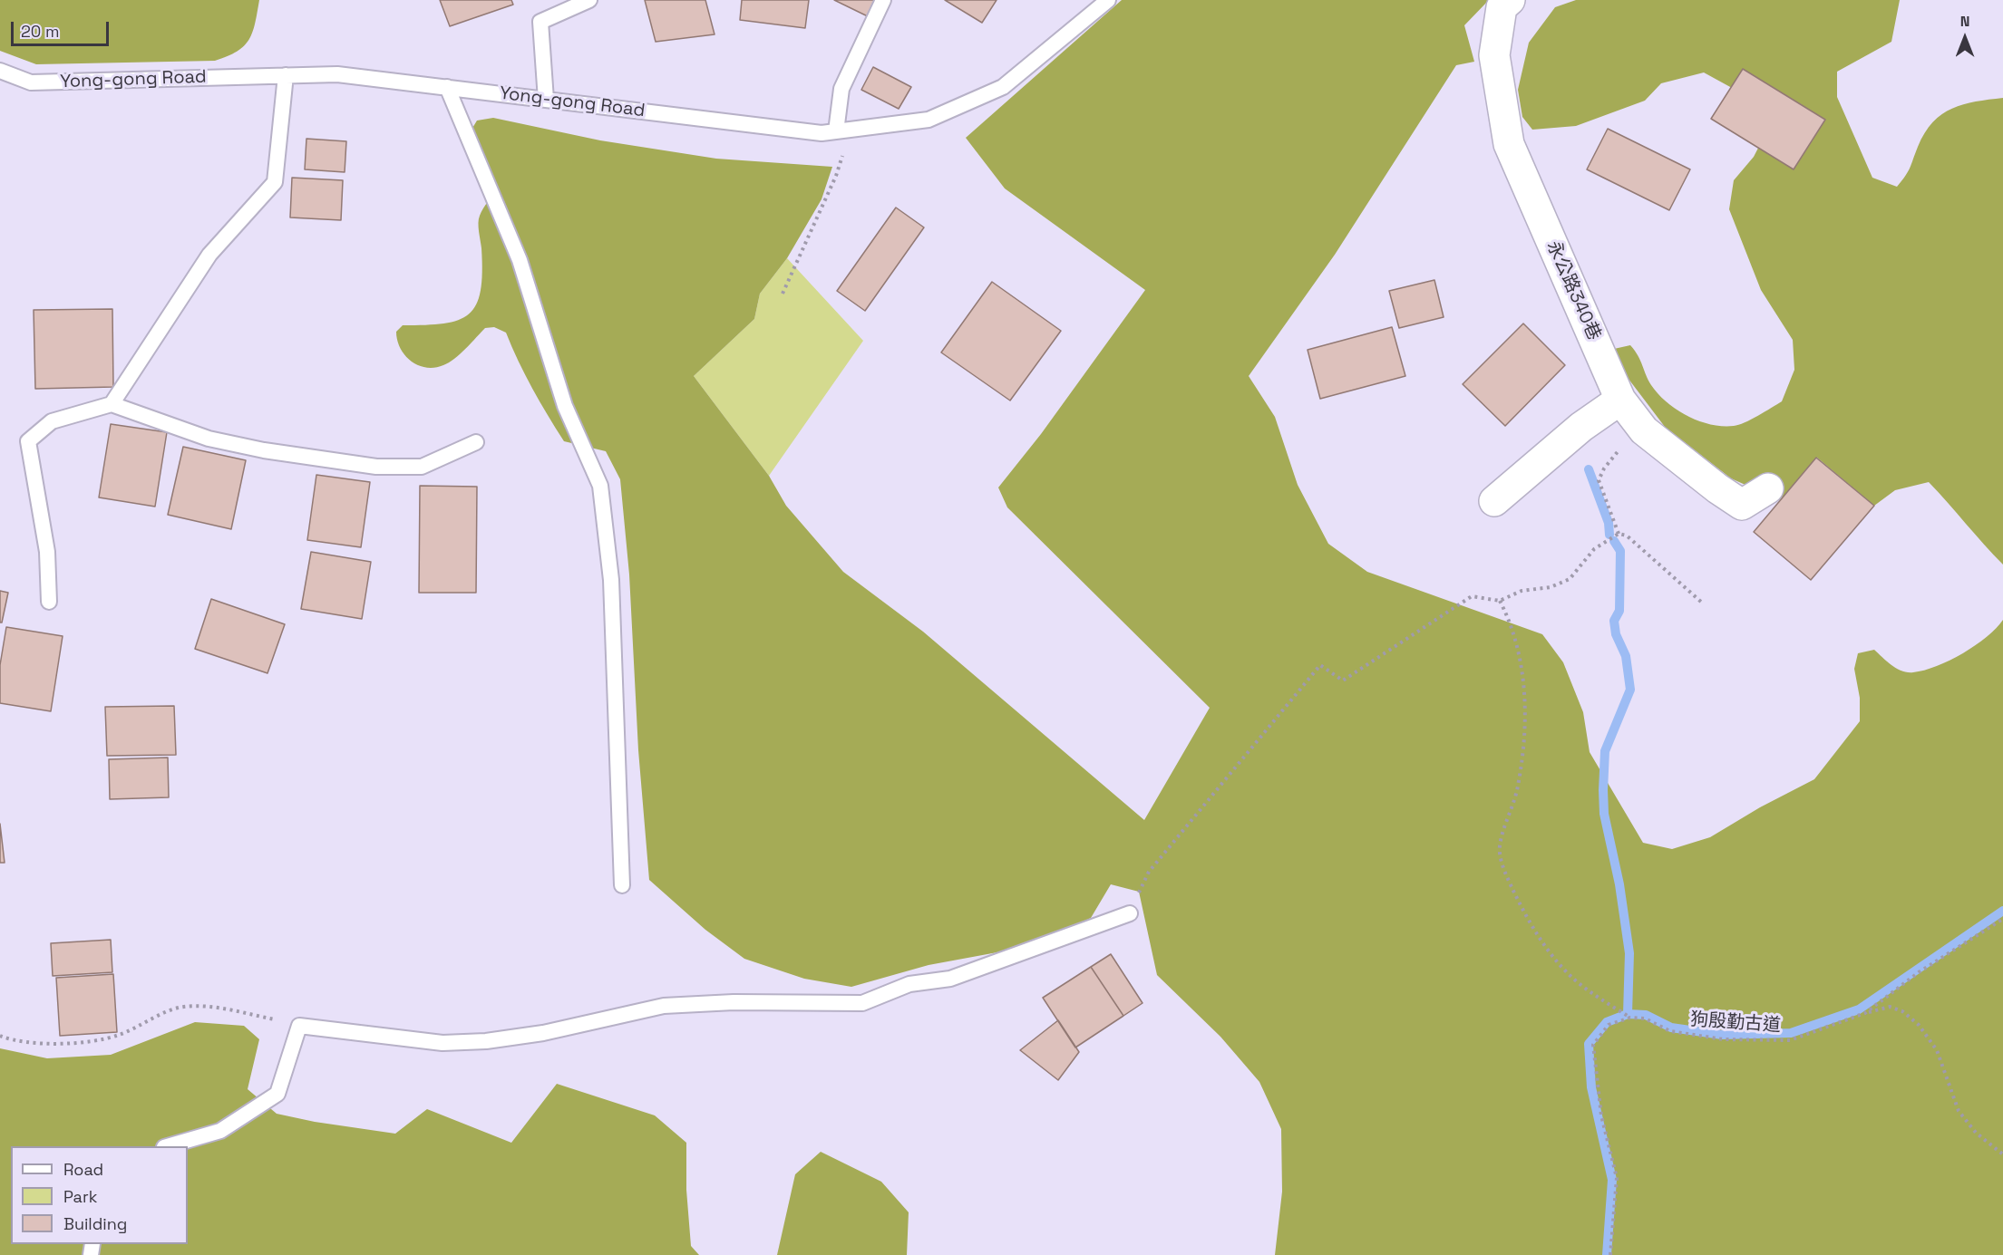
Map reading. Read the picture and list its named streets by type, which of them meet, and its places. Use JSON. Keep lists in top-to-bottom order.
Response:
{
  "streets": {
    "street": ["永公路340巷"],
    "lane": ["Yong-gong Road"],
    "path": ["狗殷勤古道"]
  },
  "legend": ["Road", "Park", "Building"],
  "scale_bar": "20 m",
  "north": "top"
}
